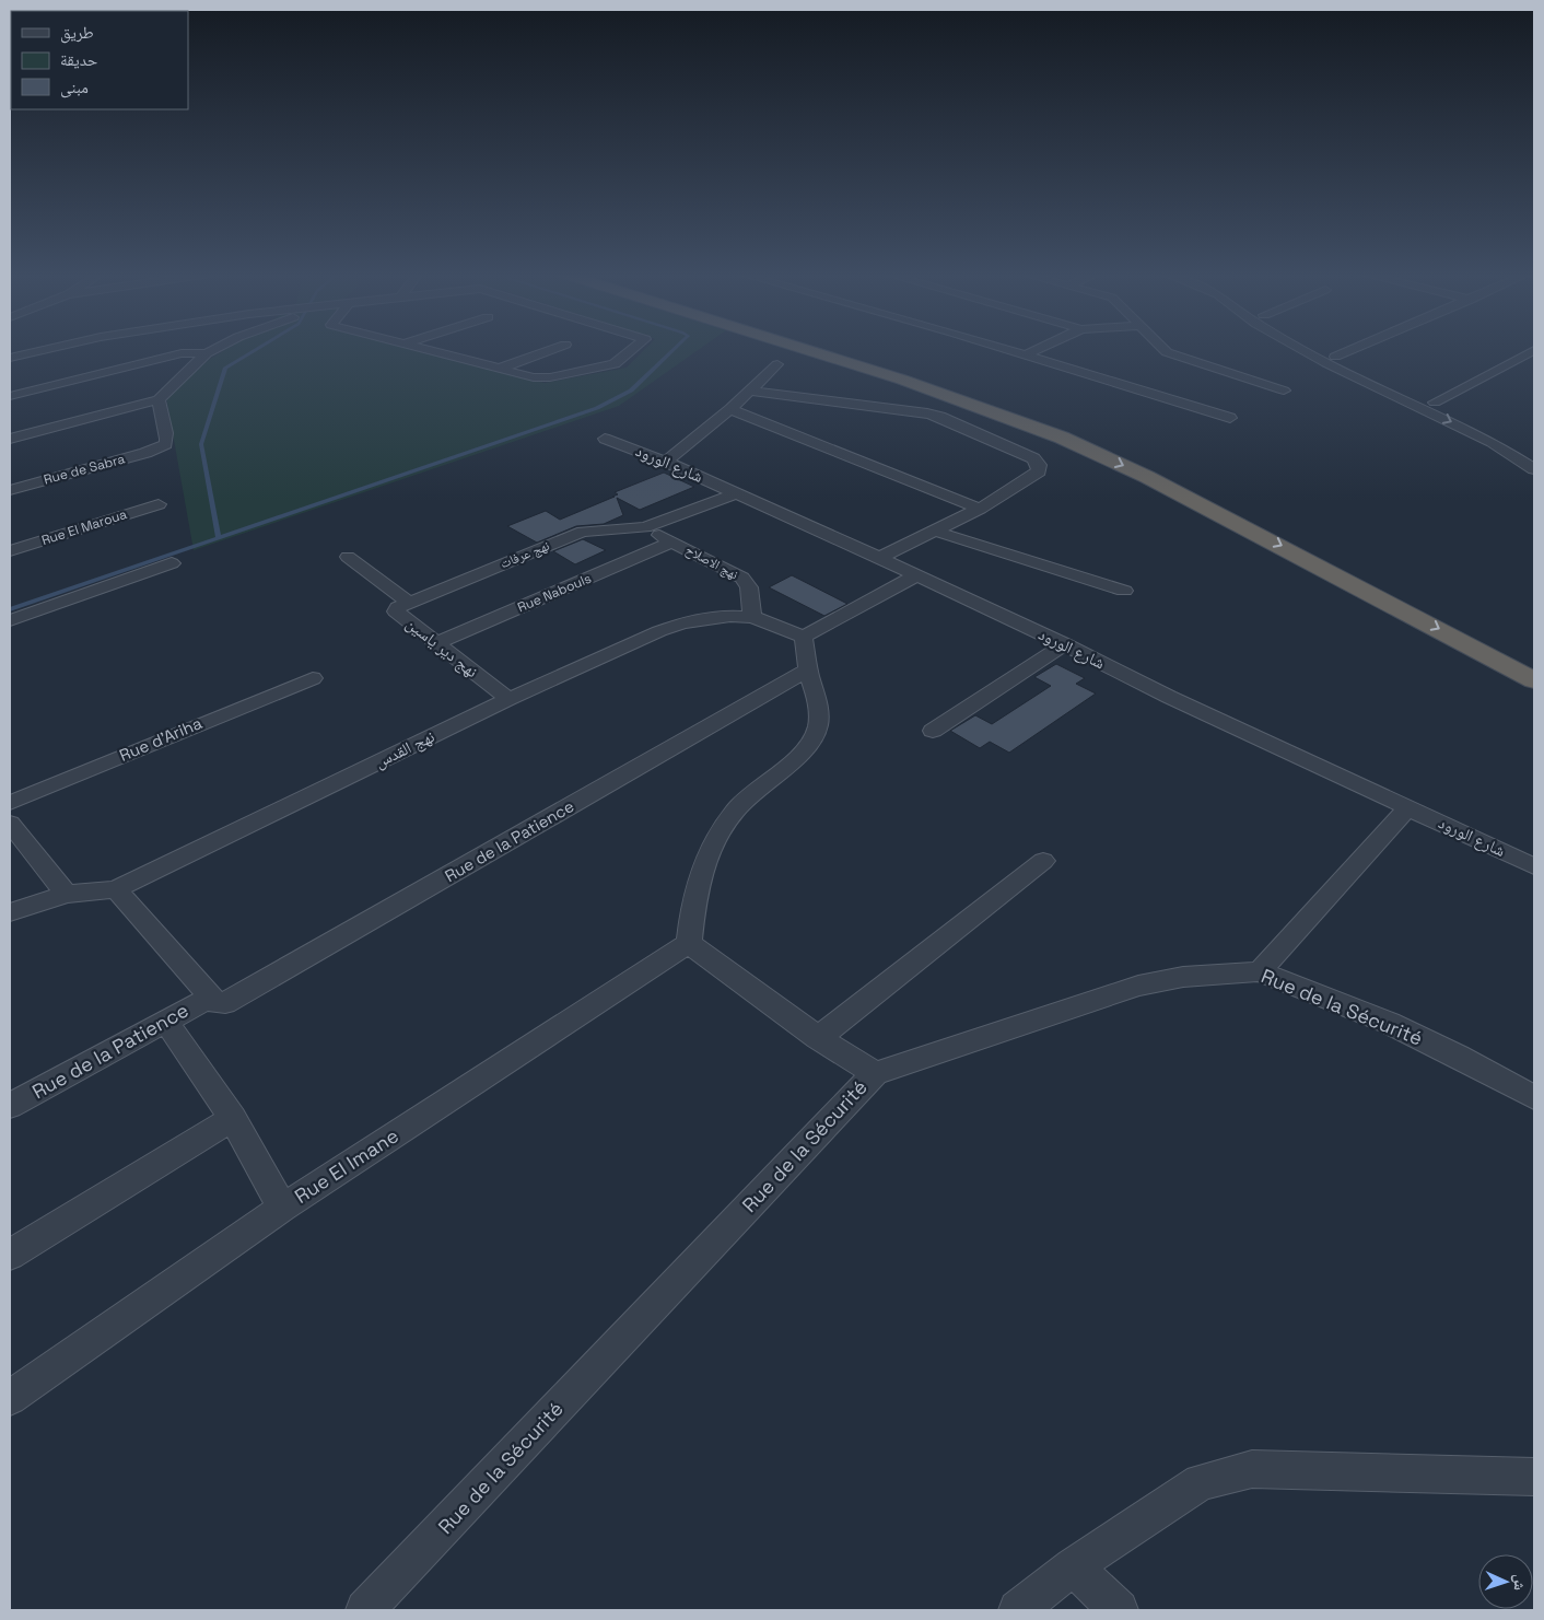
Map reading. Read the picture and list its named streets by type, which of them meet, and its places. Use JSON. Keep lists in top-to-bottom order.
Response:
{
  "streets": {
    "street": [
      "شارع الورود",
      "Rue de Sabra",
      "Rue El Maroua",
      "نهج عرفات",
      "نهج الاصلاح",
      "Rue Nabouls",
      "نهج دير ياسين",
      "Rue d'Ariha",
      "نهج القدس",
      "Rue de la Patience",
      "Rue de la Sécurité",
      "Rue El Imane"
    ]
  },
  "crossings": [
    ["شارع الورود", "نهج عرفات"],
    ["نهج عرفات", "نهج الاصلاح"],
    ["نهج عرفات", "نهج دير ياسين"],
    ["نهج الاصلاح", "Rue Nabouls"],
    ["نهج الاصلاح", "نهج القدس"],
    ["Rue Nabouls", "نهج دير ياسين"],
    ["نهج دير ياسين", "نهج القدس"],
    ["نهج القدس", "Rue de la Patience"]
  ],
  "legend": ["طريق", "حديقة", "مبنى"],
  "north": "right"
}
